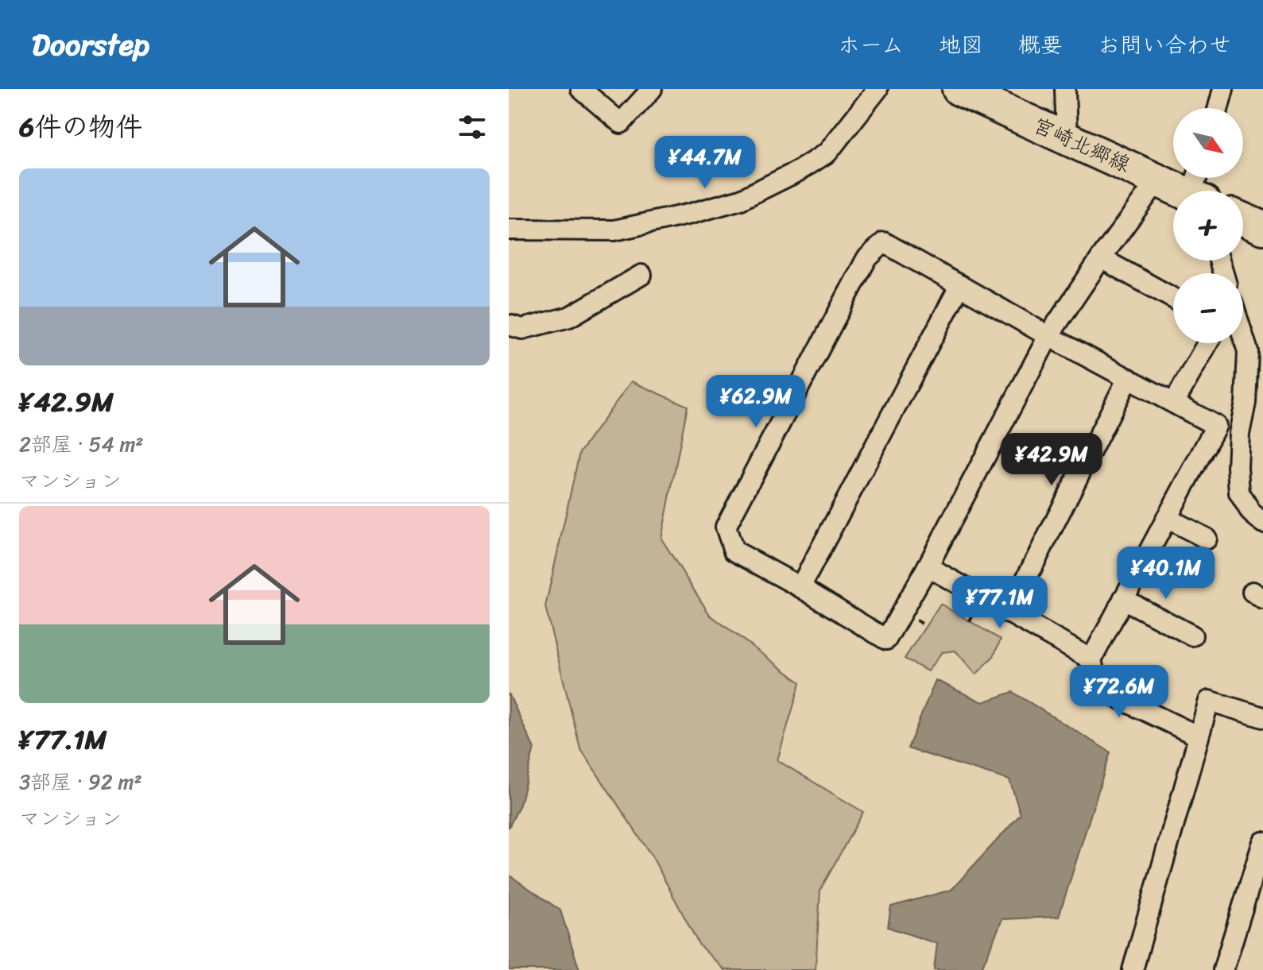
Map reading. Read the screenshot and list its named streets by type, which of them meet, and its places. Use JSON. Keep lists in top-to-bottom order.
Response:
{
  "streets": {
    "main road": ["宮崎北郷線"]
  },
  "north": "bottom right",
  "page": {
    "header": "Doorstep",
    "nav": [
      "ホーム",
      "地図",
      "概要",
      "お問い合わせ"
    ],
    "heading": "6件の物件",
    "map_buttons": ["+", "−"],
    "price": [
      "¥44.7M",
      "¥62.9M",
      "¥42.9M",
      "¥40.1M",
      "¥77.1M",
      "¥72.6M"
    ],
    "list": [
      {
        "name": "¥42.9M",
        "note": "2部屋 · 54 m² · マンション"
      },
      {
        "name": "¥77.1M",
        "note": "3部屋 · 92 m² · マンション"
      }
    ]
  }
}
